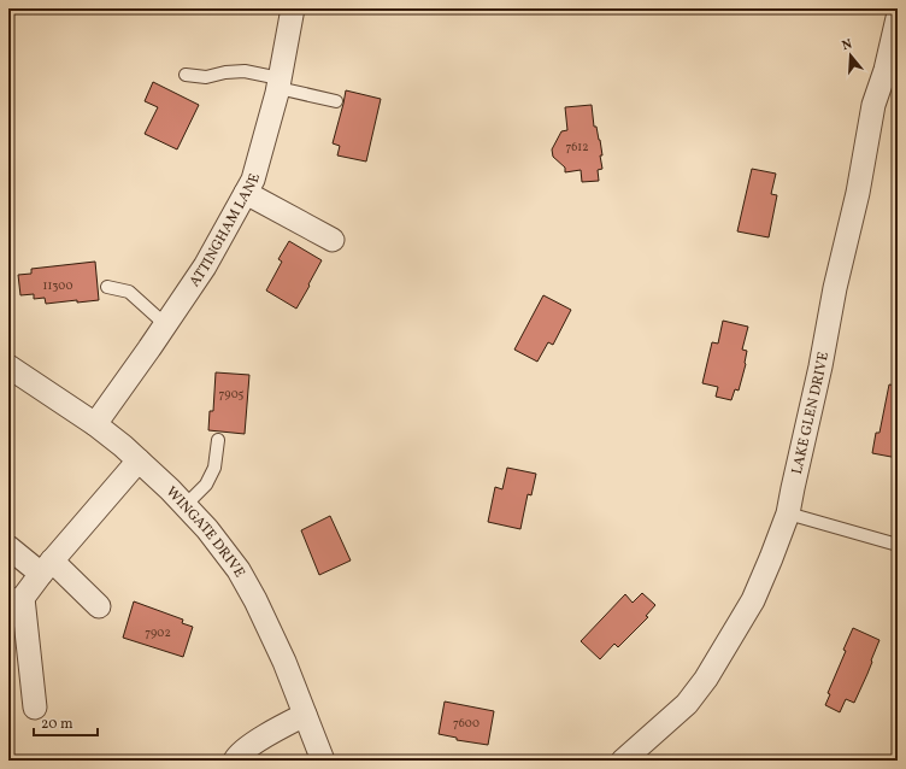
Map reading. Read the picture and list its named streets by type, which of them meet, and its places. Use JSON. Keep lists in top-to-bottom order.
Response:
{
  "streets": {
    "street": ["ATTINGHAM LANE", "LAKE GLEN DRIVE", "WINGATE DRIVE"]
  },
  "crossings": [
    ["ATTINGHAM LANE", "WINGATE DRIVE"]
  ],
  "house_numbers": [
    "7612",
    "11300",
    "7905",
    "7902",
    "7600"
  ],
  "scale_bar": "20 m",
  "north": "top"
}
